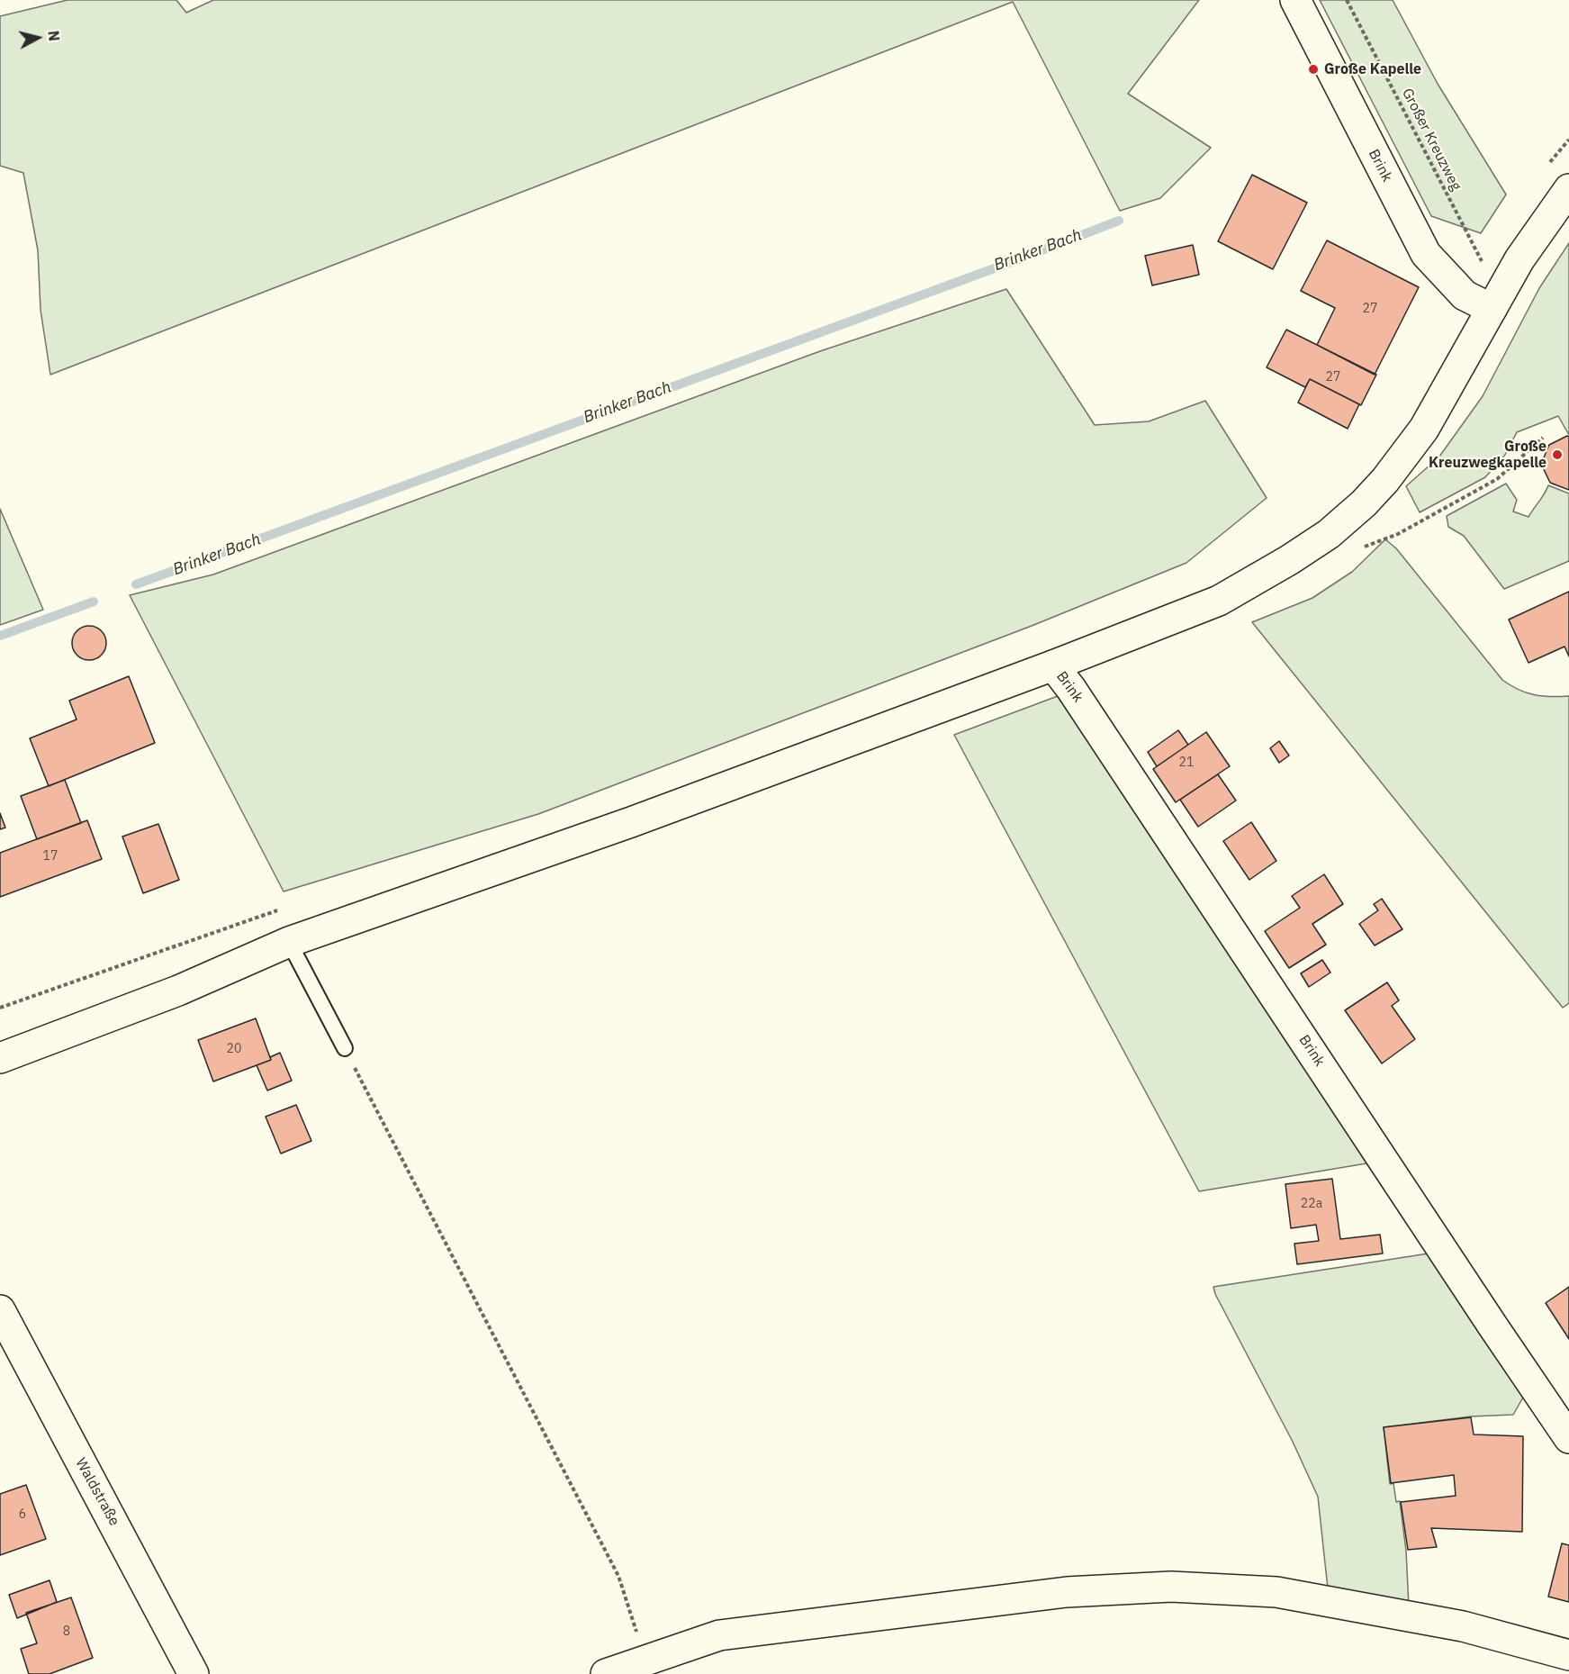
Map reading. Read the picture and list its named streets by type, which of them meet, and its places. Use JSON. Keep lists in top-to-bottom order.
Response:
{
  "streets": {
    "street": ["Brink", "Waldstraße"],
    "path": ["Großer Kreuzweg"]
  },
  "water": ["Brinker Bach"],
  "places": ["Große Kapelle", "Große Kreuzwegkapelle"],
  "house_numbers": [
    "27",
    "27",
    "21",
    "17",
    "20",
    "22a",
    "6",
    "8"
  ],
  "north": "right"
}
